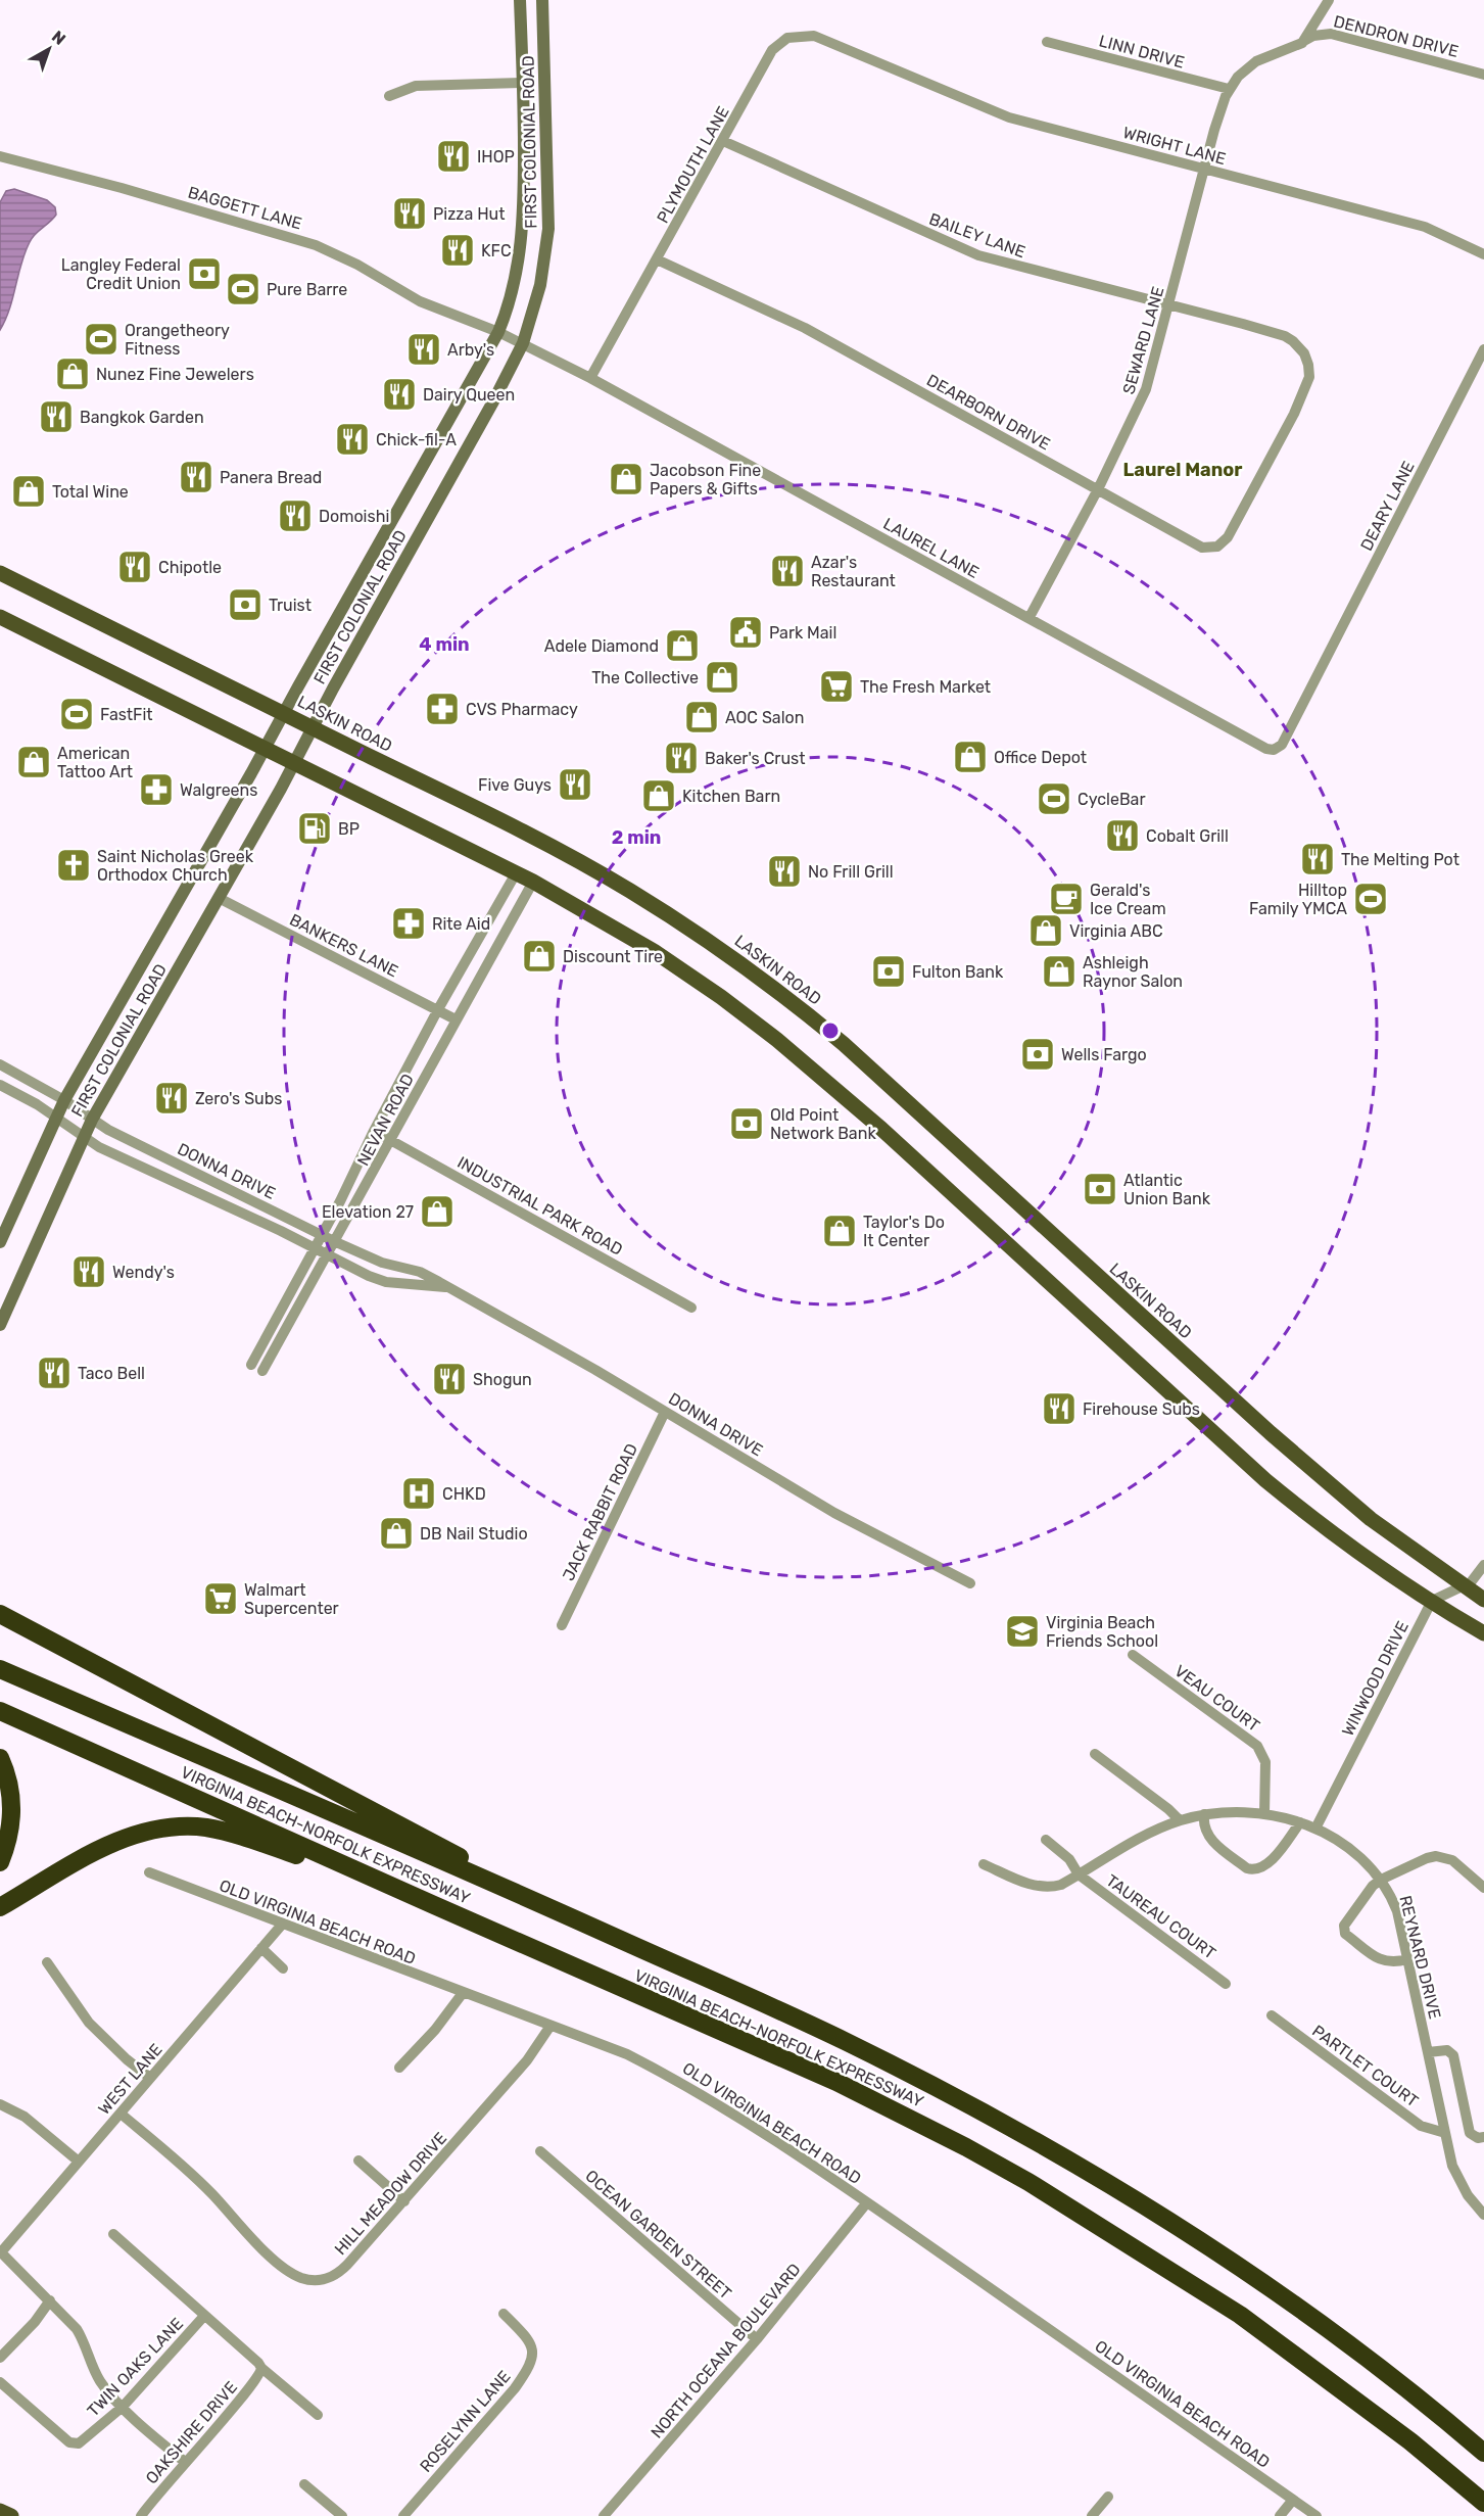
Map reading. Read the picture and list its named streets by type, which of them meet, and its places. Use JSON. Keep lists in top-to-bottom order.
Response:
{
  "streets": {
    "highway": ["VIRGINIA BEACH-NORFOLK EXPRESSWAY"],
    "main road": ["FIRST COLONIAL ROAD", "LASKIN ROAD"],
    "street": [
      "DENDRON DRIVE",
      "LINN DRIVE",
      "WRIGHT LANE",
      "PLYMOUTH LANE",
      "BAGGETT LANE",
      "BAILEY LANE",
      "SEWARD LANE",
      "DEARBORN DRIVE",
      "DEARY LANE",
      "LAUREL LANE",
      "BANKERS LANE",
      "NEVAN ROAD",
      "DONNA DRIVE",
      "INDUSTRIAL PARK ROAD",
      "JACK RABBIT ROAD",
      "WINWOOD DRIVE",
      "VEAU COURT",
      "TAUREAU COURT",
      "OLD VIRGINIA BEACH ROAD",
      "REYNARD DRIVE",
      "PARTLET COURT",
      "WEST LANE",
      "HILL MEADOW DRIVE",
      "OCEAN GARDEN STREET",
      "NORTH OCEANA BOULEVARD",
      "TWIN OAKS LANE",
      "ROSELYNN LANE",
      "OAKSHIRE DRIVE"
    ]
  },
  "crossings": [
    ["DENDRON DRIVE", "LINN DRIVE"],
    ["DENDRON DRIVE", "SEWARD LANE"],
    ["LINN DRIVE", "SEWARD LANE"],
    ["FIRST COLONIAL ROAD", "BAGGETT LANE"],
    ["FIRST COLONIAL ROAD", "LAUREL LANE"],
    ["FIRST COLONIAL ROAD", "LASKIN ROAD"],
    ["FIRST COLONIAL ROAD", "BANKERS LANE"],
    ["FIRST COLONIAL ROAD", "DONNA DRIVE"],
    ["WRIGHT LANE", "PLYMOUTH LANE"],
    ["WRIGHT LANE", "SEWARD LANE"],
    ["PLYMOUTH LANE", "BAILEY LANE"],
    ["PLYMOUTH LANE", "DEARBORN DRIVE"],
    ["PLYMOUTH LANE", "LAUREL LANE"],
    ["BAGGETT LANE", "LAUREL LANE"],
    ["BAILEY LANE", "SEWARD LANE"],
    ["BAILEY LANE", "DEARBORN DRIVE"],
    ["SEWARD LANE", "DEARBORN DRIVE"],
    ["SEWARD LANE", "LAUREL LANE"],
    ["DEARY LANE", "LAUREL LANE"],
    ["BANKERS LANE", "NEVAN ROAD"],
    ["NEVAN ROAD", "DONNA DRIVE"],
    ["NEVAN ROAD", "INDUSTRIAL PARK ROAD"],
    ["DONNA DRIVE", "JACK RABBIT ROAD"],
    ["WINWOOD DRIVE", "REYNARD DRIVE"],
    ["VEAU COURT", "REYNARD DRIVE"],
    ["TAUREAU COURT", "REYNARD DRIVE"],
    ["OLD VIRGINIA BEACH ROAD", "WEST LANE"],
    ["OLD VIRGINIA BEACH ROAD", "HILL MEADOW DRIVE"],
    ["OLD VIRGINIA BEACH ROAD", "NORTH OCEANA BOULEVARD"],
    ["REYNARD DRIVE", "PARTLET COURT"],
    ["WEST LANE", "HILL MEADOW DRIVE"],
    ["OCEAN GARDEN STREET", "NORTH OCEANA BOULEVARD"],
    ["TWIN OAKS LANE", "OAKSHIRE DRIVE"]
  ],
  "districts": ["Laurel Manor"],
  "places": {
    "restaurant": [
      "IHOP",
      "Pizza Hut",
      "KFC",
      "Arby's",
      "Dairy Queen",
      "Bangkok Garden",
      "Chick-fil-A",
      "Panera Bread",
      "Domoishi",
      "Chipotle",
      "Azar's Restaurant",
      "Baker's Crust",
      "Five Guys",
      "Cobalt Grill",
      "The Melting Pot",
      "No Frill Grill",
      "Zero's Subs",
      "Wendy's",
      "Taco Bell",
      "Shogun",
      "Firehouse Subs"
    ],
    "bank": [
      "Langley Federal Credit Union",
      "Truist",
      "Fulton Bank",
      "Wells Fargo",
      "Old Point Network Bank",
      "Atlantic Union Bank"
    ],
    "sports": [
      "Pure Barre",
      "Orangetheory Fitness",
      "FastFit",
      "CycleBar",
      "Hilltop Family YMCA"
    ],
    "shop": [
      "Nunez Fine Jewelers",
      "Jacobson Fine Papers & Gifts",
      "Total Wine",
      "Adele Diamond",
      "The Collective",
      "AOC Salon",
      "Office Depot",
      "American Tattoo Art",
      "Kitchen Barn",
      "Virginia ABC",
      "Discount Tire",
      "Ashleigh Raynor Salon",
      "Elevation 27",
      "Taylor's Do It Center",
      "DB Nail Studio"
    ],
    "public building": ["Park Mail"],
    "supermarket": ["The Fresh Market", "Walmart Supercenter"],
    "pharmacy": ["CVS Pharmacy", "Walgreens", "Rite Aid"],
    "fuel station": ["BP"],
    "church": ["Saint Nicholas Greek Orthodox Church"],
    "cafe": ["Gerald's Ice Cream"],
    "hospital": ["CHKD"],
    "school or university": ["Virginia Beach Friends School"]
  },
  "north": "top right",
  "rings": ["4 min", "2 min"]
}
